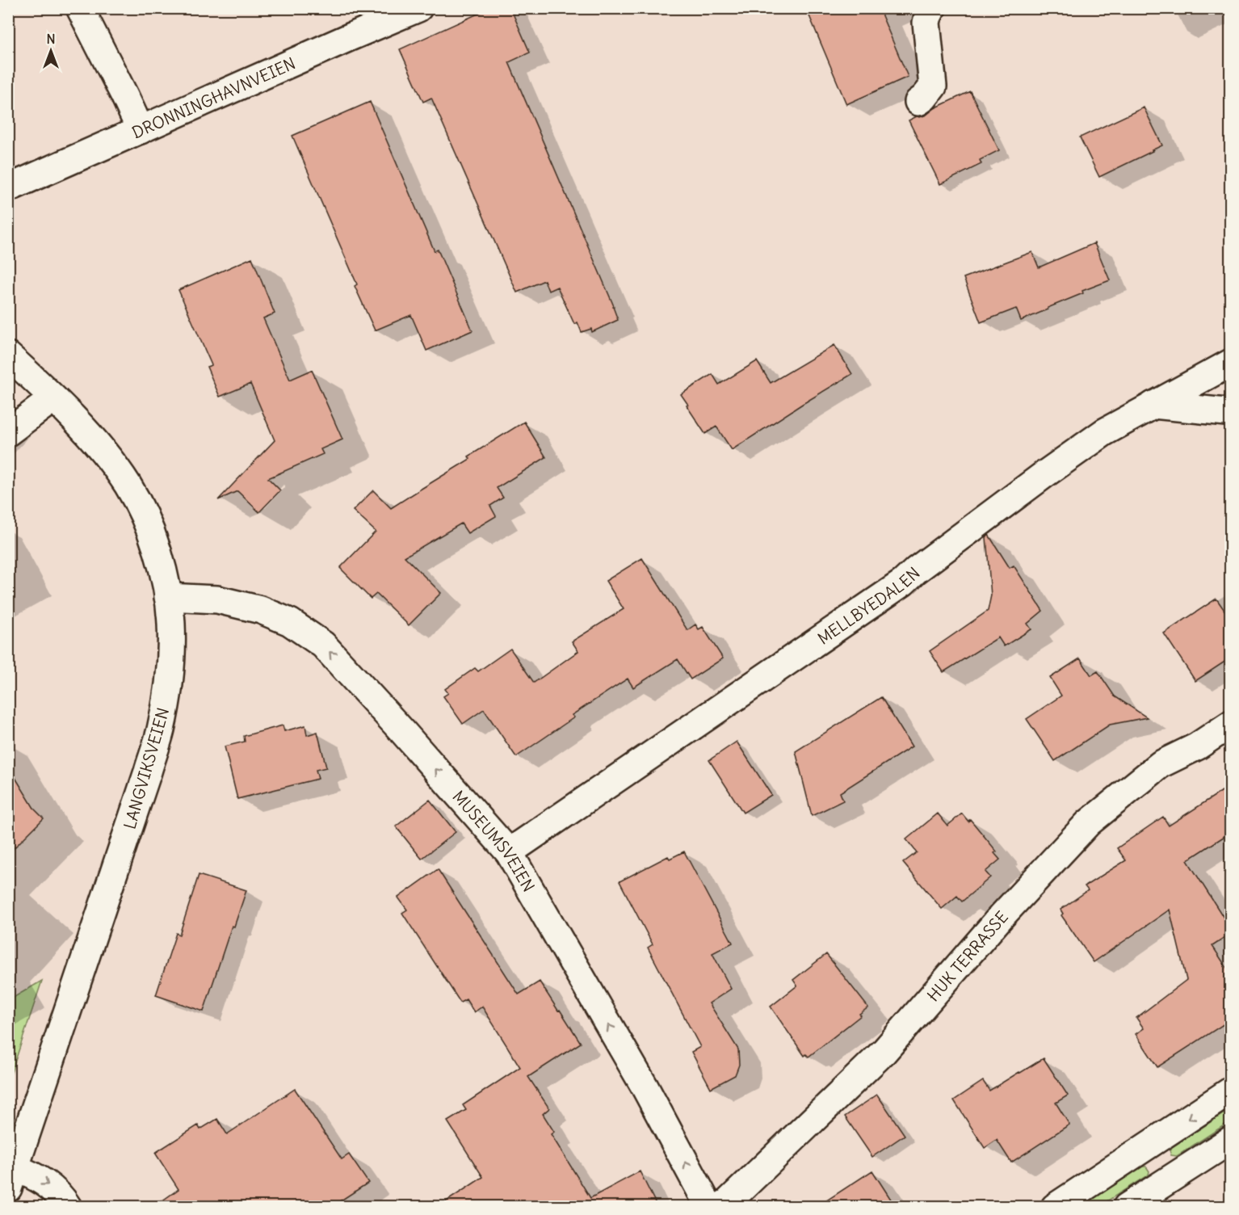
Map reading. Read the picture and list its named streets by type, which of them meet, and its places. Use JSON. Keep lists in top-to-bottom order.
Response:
{
  "streets": {
    "street": [
      "DRONNINGHAVNVEIEN",
      "MELLBYEDALEN",
      "LANGVIKSVEIEN",
      "MUSEUMSVEIEN",
      "HUK TERRASSE"
    ]
  },
  "crossings": [
    ["MELLBYEDALEN", "MUSEUMSVEIEN"],
    ["LANGVIKSVEIEN", "MUSEUMSVEIEN"]
  ],
  "one_way": ["MUSEUMSVEIEN"],
  "north": "top"
}
